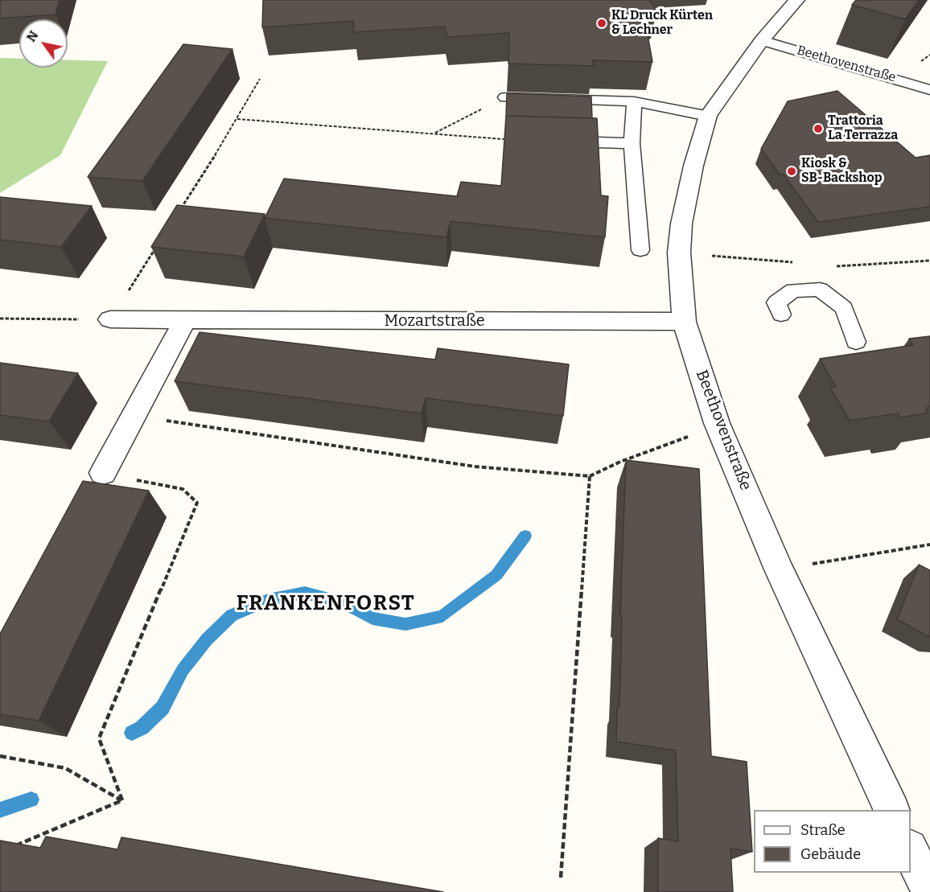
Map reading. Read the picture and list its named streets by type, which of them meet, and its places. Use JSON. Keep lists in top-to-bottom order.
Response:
{
  "streets": {
    "street": ["Beethovenstraße", "Mozartstraße"]
  },
  "crossings": [
    ["Beethovenstraße", "Mozartstraße"]
  ],
  "districts": ["FRANKENFORST"],
  "places": ["KL Druck Kürten & Lechner", "Trattoria La Terrazza", "Kiosk & SB-Backshop"],
  "legend": ["Straße", "Gebäude"],
  "north": "top left"
}
